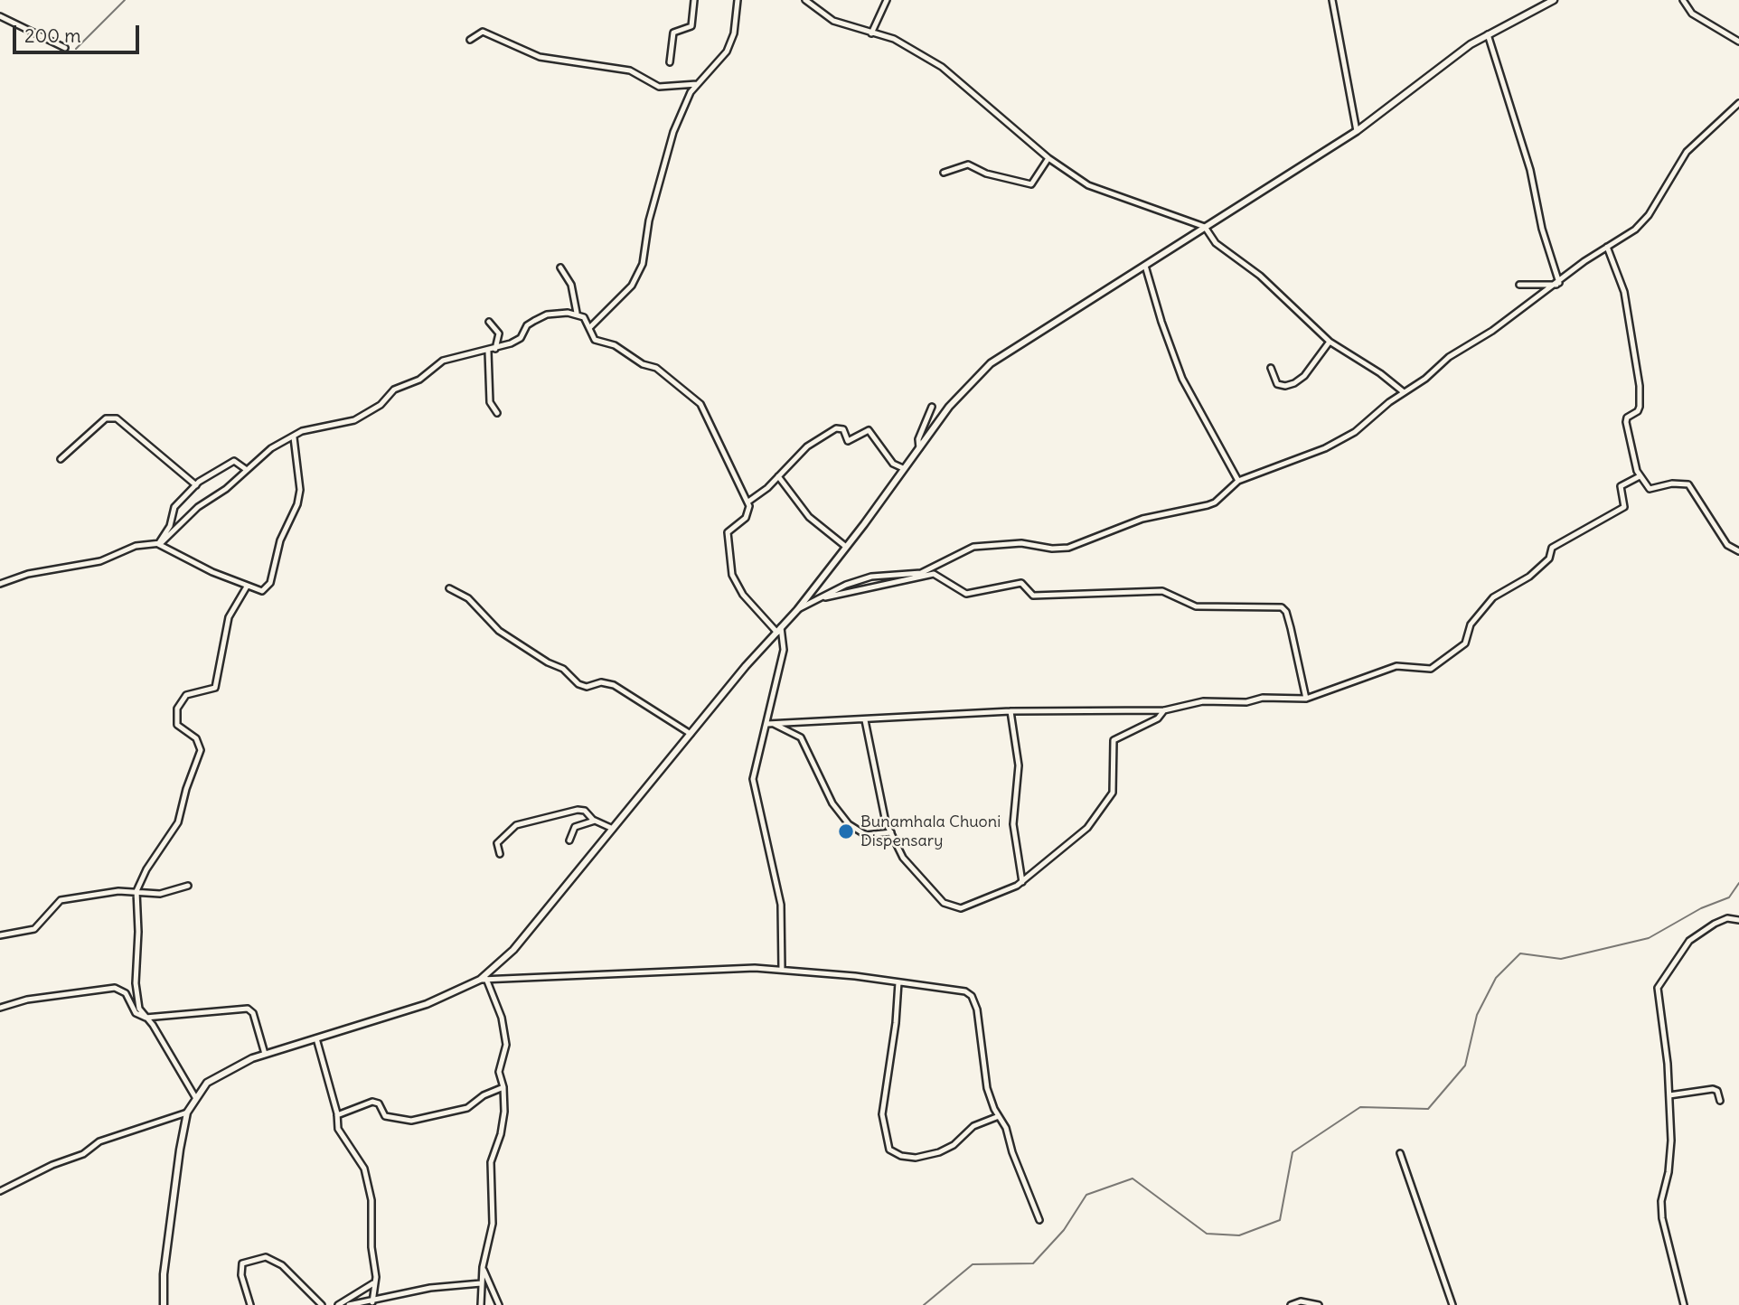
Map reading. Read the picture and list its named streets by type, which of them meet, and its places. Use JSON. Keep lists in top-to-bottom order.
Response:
{
  "places": ["Bunamhala Chuoni Dispensary"],
  "scale_bar": "200 m"
}
